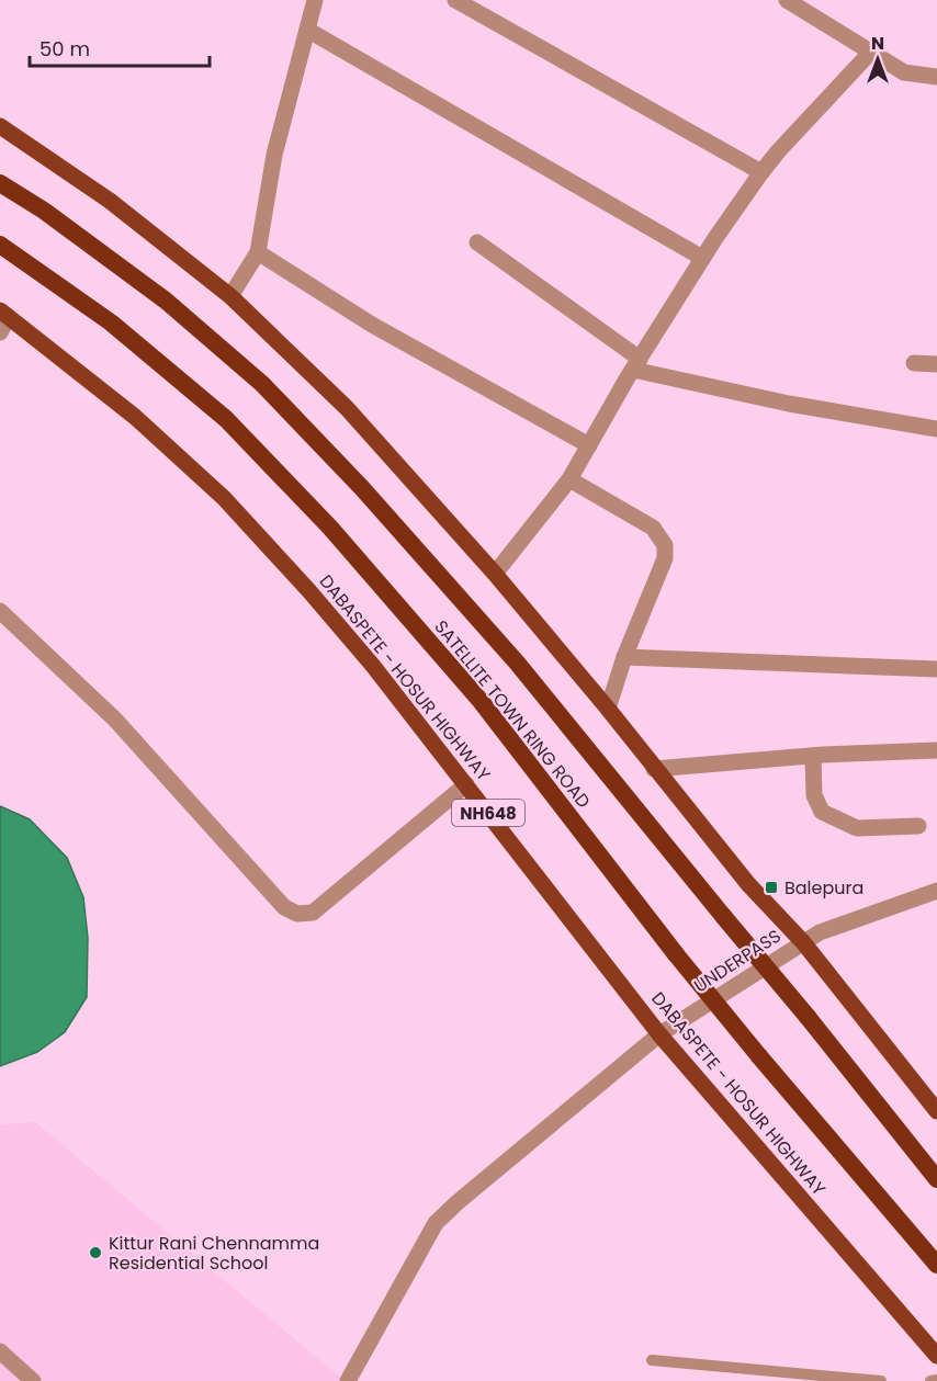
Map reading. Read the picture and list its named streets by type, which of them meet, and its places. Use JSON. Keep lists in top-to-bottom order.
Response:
{
  "streets": {
    "highway": ["SATELLITE TOWN RING ROAD", "NH648"],
    "main road": ["DABASPETE - HOSUR HIGHWAY"],
    "street": ["UNDERPASS"]
  },
  "crossings": [
    ["DABASPETE - HOSUR HIGHWAY", "UNDERPASS"]
  ],
  "places": {
    "transit": ["Balepura"],
    "other": ["Kittur Rani Chennamma Residential School"]
  },
  "scale_bar": "50 m",
  "north": "top"
}
